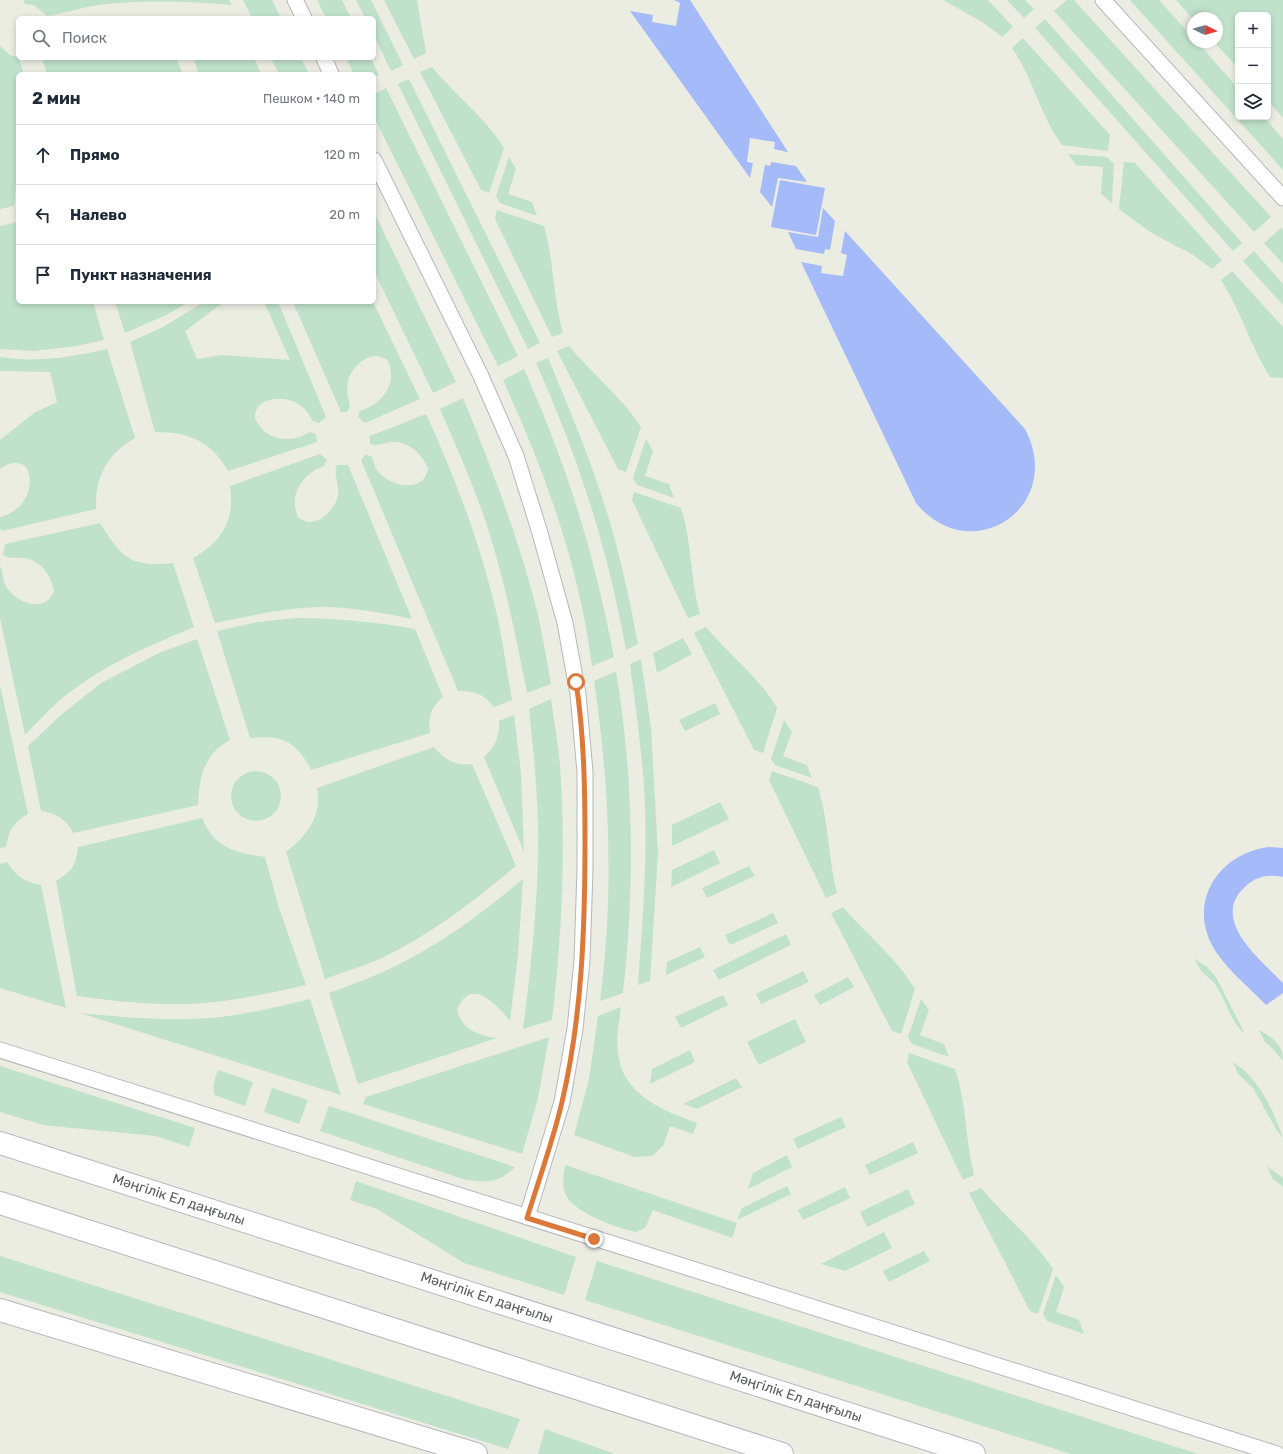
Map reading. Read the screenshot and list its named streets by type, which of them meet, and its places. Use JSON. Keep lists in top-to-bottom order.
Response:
{
  "streets": {
    "main road": ["Мәңгілік Ел даңғылы"]
  },
  "north": "right",
  "page": {
    "map_buttons": ["+", "−"],
    "search": "Поиск",
    "heading": ["2 мин", "Пешком · 140 m"],
    "list": [
      ["Прямо", "120 m"],
      ["Налево", "20 m"],
      "Пункт назначения"
    ]
  }
}
